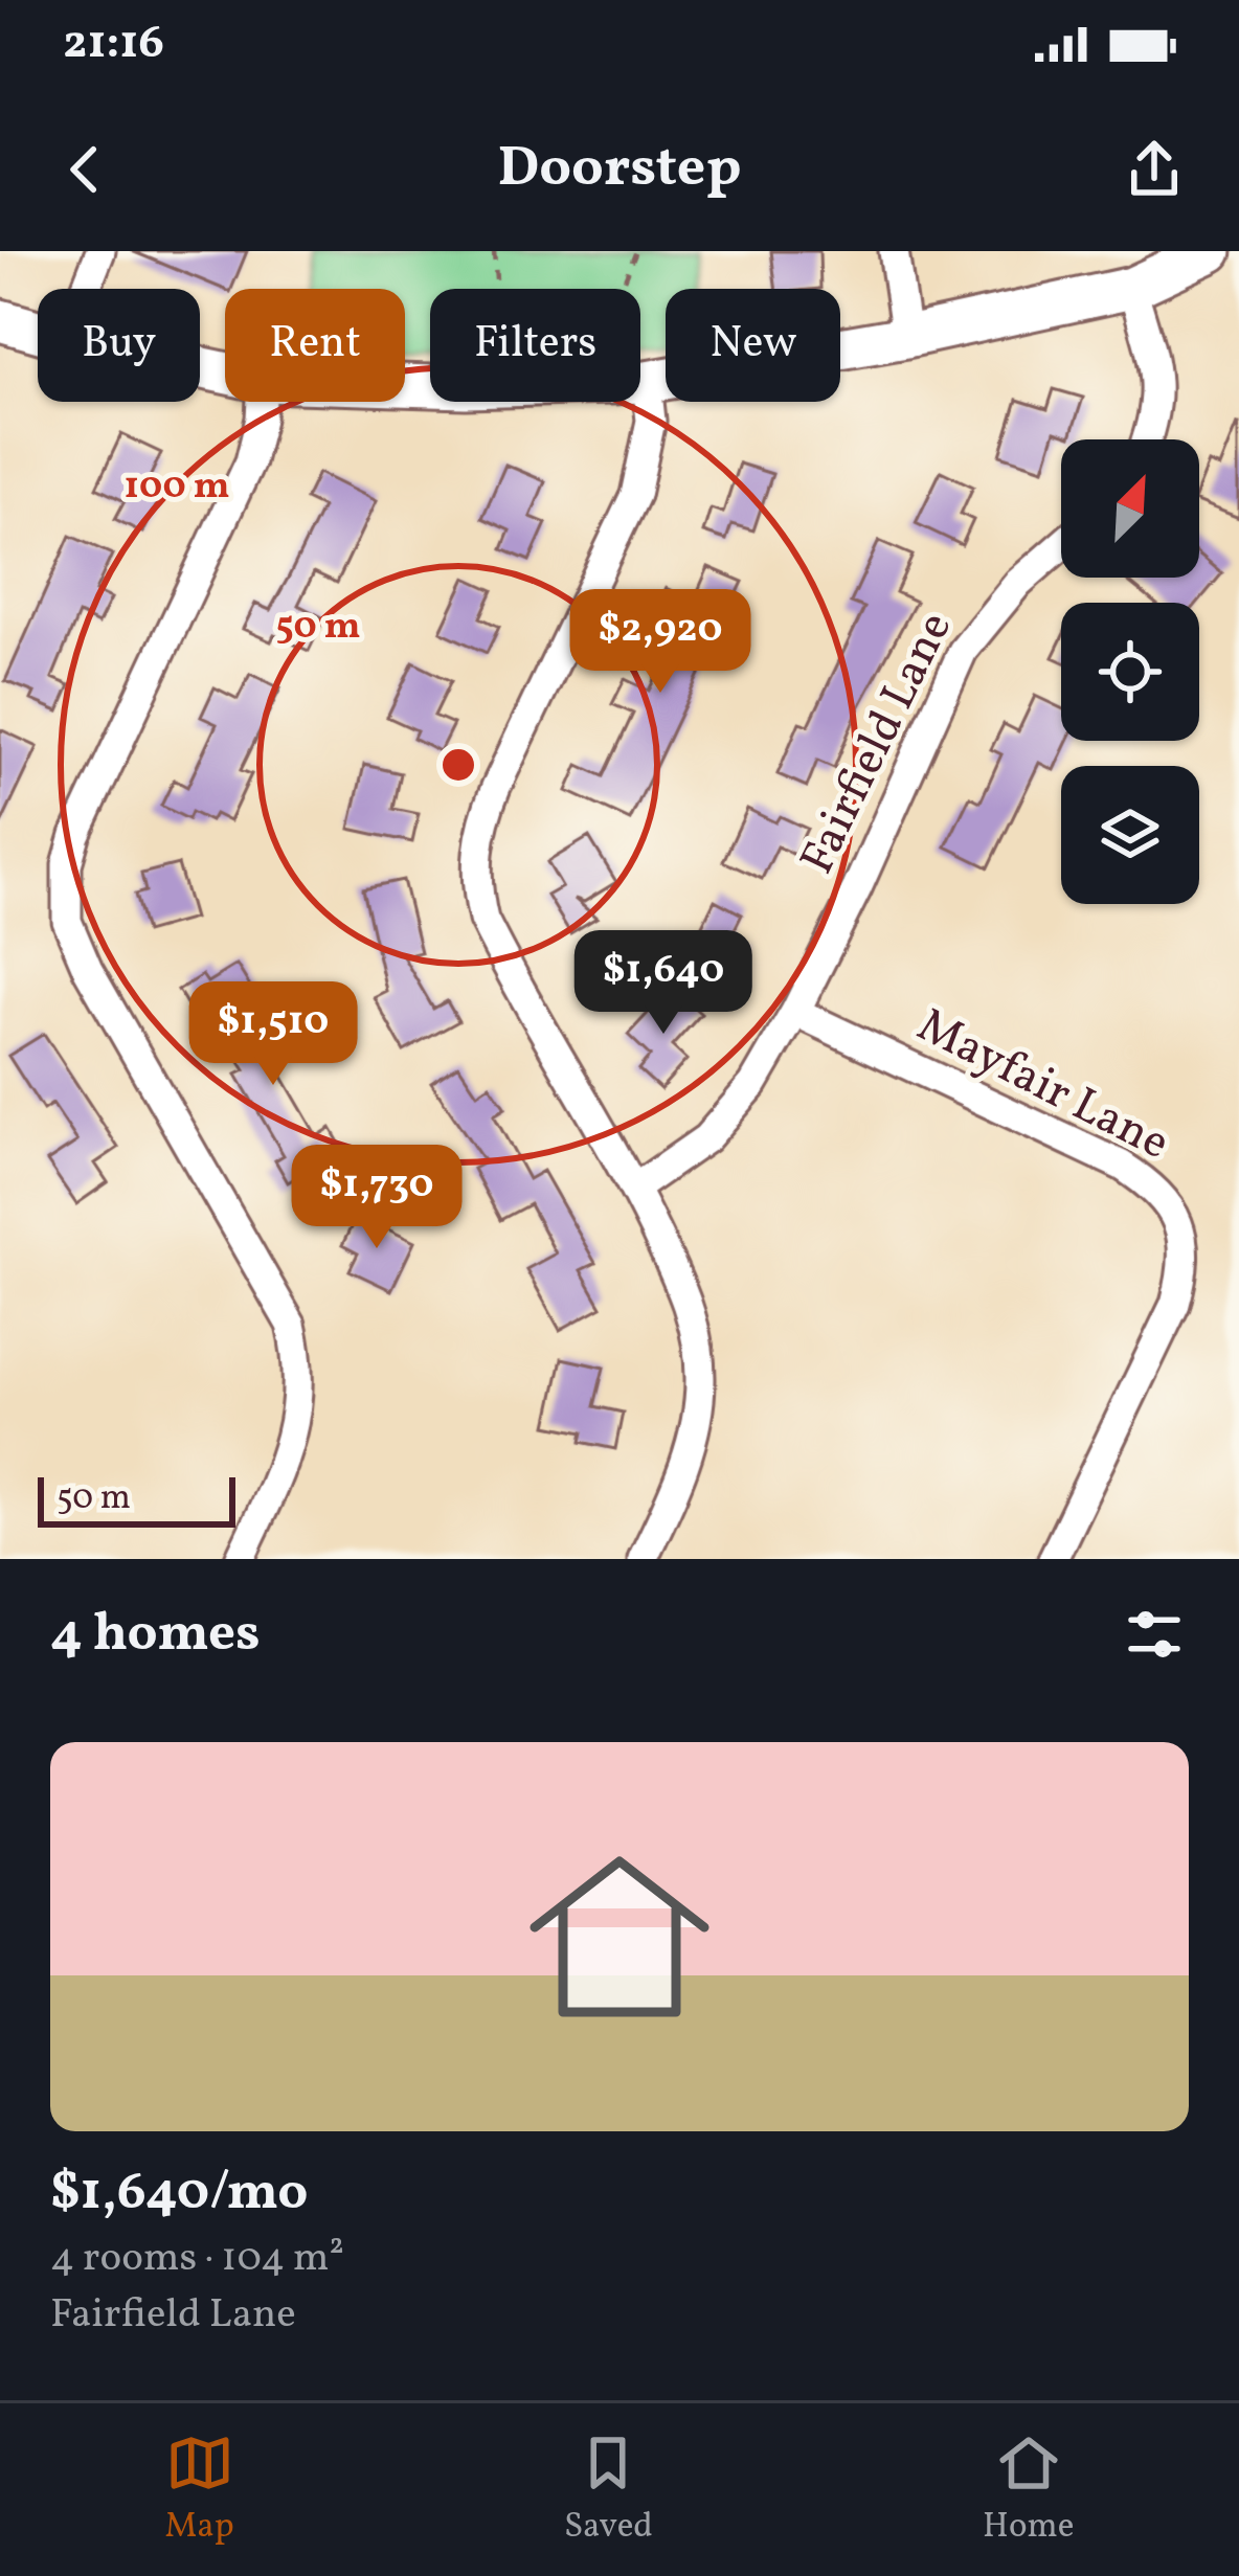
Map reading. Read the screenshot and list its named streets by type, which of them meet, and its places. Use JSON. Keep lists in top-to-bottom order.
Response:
{
  "streets": {
    "street": ["Fairfield Lane", "Mayfair Lane"]
  },
  "crossings": [
    ["Fairfield Lane", "Mayfair Lane"]
  ],
  "scale_bar": "50 m",
  "north": "top right",
  "page": {
    "status": "21:16",
    "header": "Doorstep",
    "chip": [
      "Buy",
      "Rent",
      "Filters",
      "New"
    ],
    "price": [
      "$2,920",
      "$1,640",
      "$1,510",
      "$1,730"
    ],
    "scale": "50 m",
    "heading": "4 homes",
    "list": [
      {
        "name": "$1,640/mo",
        "note": "4 rooms · 104 m² · Fairfield Lane"
      }
    ],
    "tabs": ["Map", "Saved", "Home"]
  },
  "rings": ["100 m", "50 m"]
}
